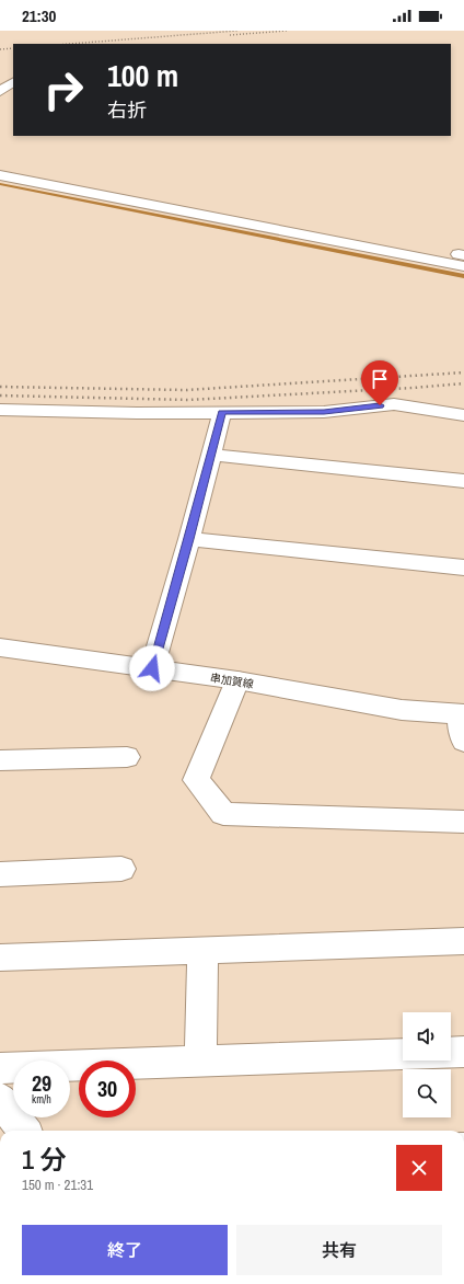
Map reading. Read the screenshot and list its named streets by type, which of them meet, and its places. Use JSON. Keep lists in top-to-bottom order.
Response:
{
  "streets": {
    "street": ["串加賀線"]
  },
  "page": {
    "status": "21:30",
    "turn": ["100 m", "右折"],
    "speed": "29 km/h",
    "limit": "30",
    "heading": ["1 分", "150 m · 21:31"],
    "buttons": ["終了", "共有"]
  }
}
